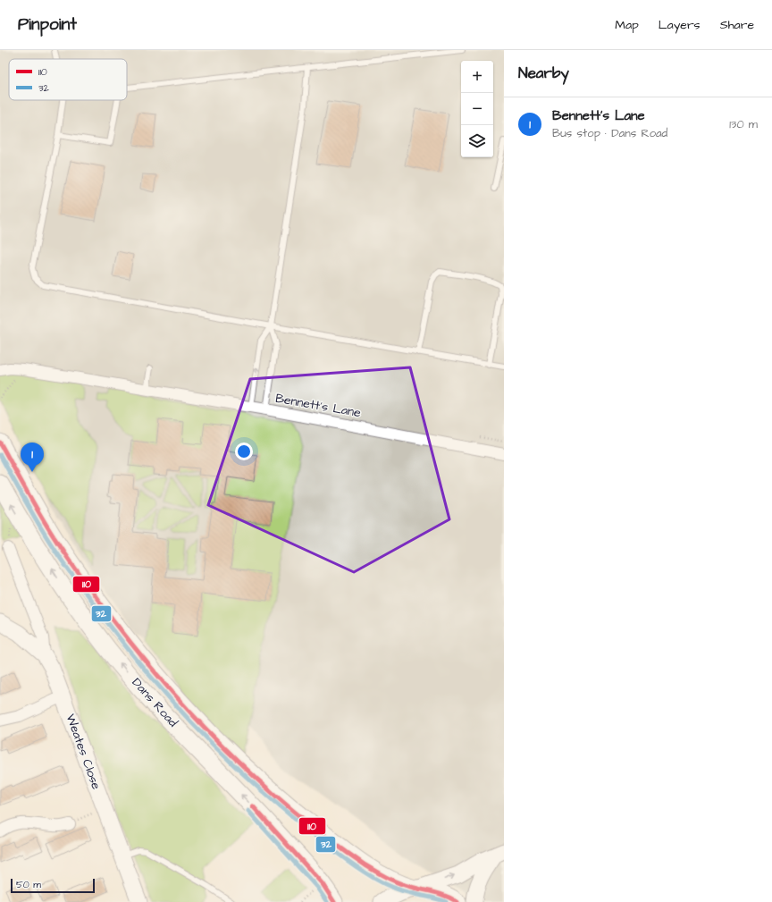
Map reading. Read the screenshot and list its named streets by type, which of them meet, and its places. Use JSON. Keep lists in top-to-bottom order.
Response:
{
  "streets": {
    "main road": ["Dans Road"],
    "street": ["Bennett's Lane", "Weates Close"]
  },
  "lines": ["transit line 110", "transit line 32"],
  "legend": ["110", "32"],
  "scale_bar": "50 m",
  "page": {
    "header": "Pinpoint",
    "nav": ["Map", "Layers", "Share"],
    "heading": "Nearby",
    "map_buttons": ["+", "−"],
    "list": [
      {
        "mark": "1",
        "name": "Bennett's Lane",
        "note": "Bus stop · Dans Road",
        "value": "130 m"
      }
    ],
    "pins": "1",
    "scale": "50 m"
  }
}
